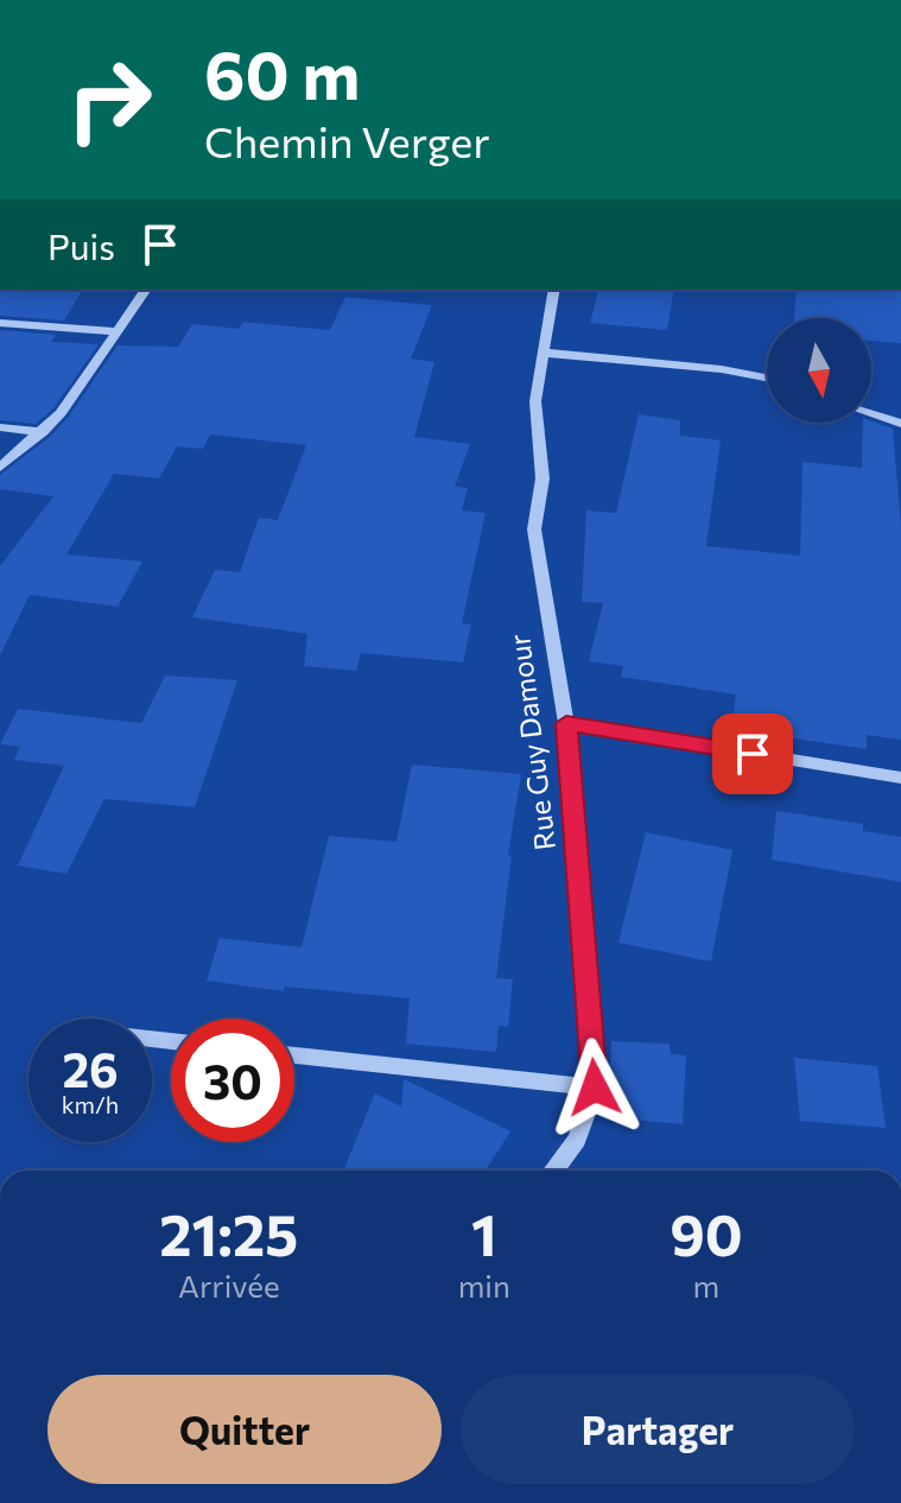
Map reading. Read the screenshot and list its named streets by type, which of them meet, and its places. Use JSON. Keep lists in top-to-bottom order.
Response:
{
  "streets": {
    "street": ["Rue Guy Damour"]
  },
  "north": "bottom",
  "page": {
    "turn": ["60 m", "Chemin Verger"],
    "then": "Puis",
    "speed": "26 km/h",
    "limit": "30",
    "eta": [
      "21:25",
      "Arrivée",
      "1",
      "min",
      "90",
      "m"
    ],
    "buttons": ["Quitter", "Partager"]
  }
}
